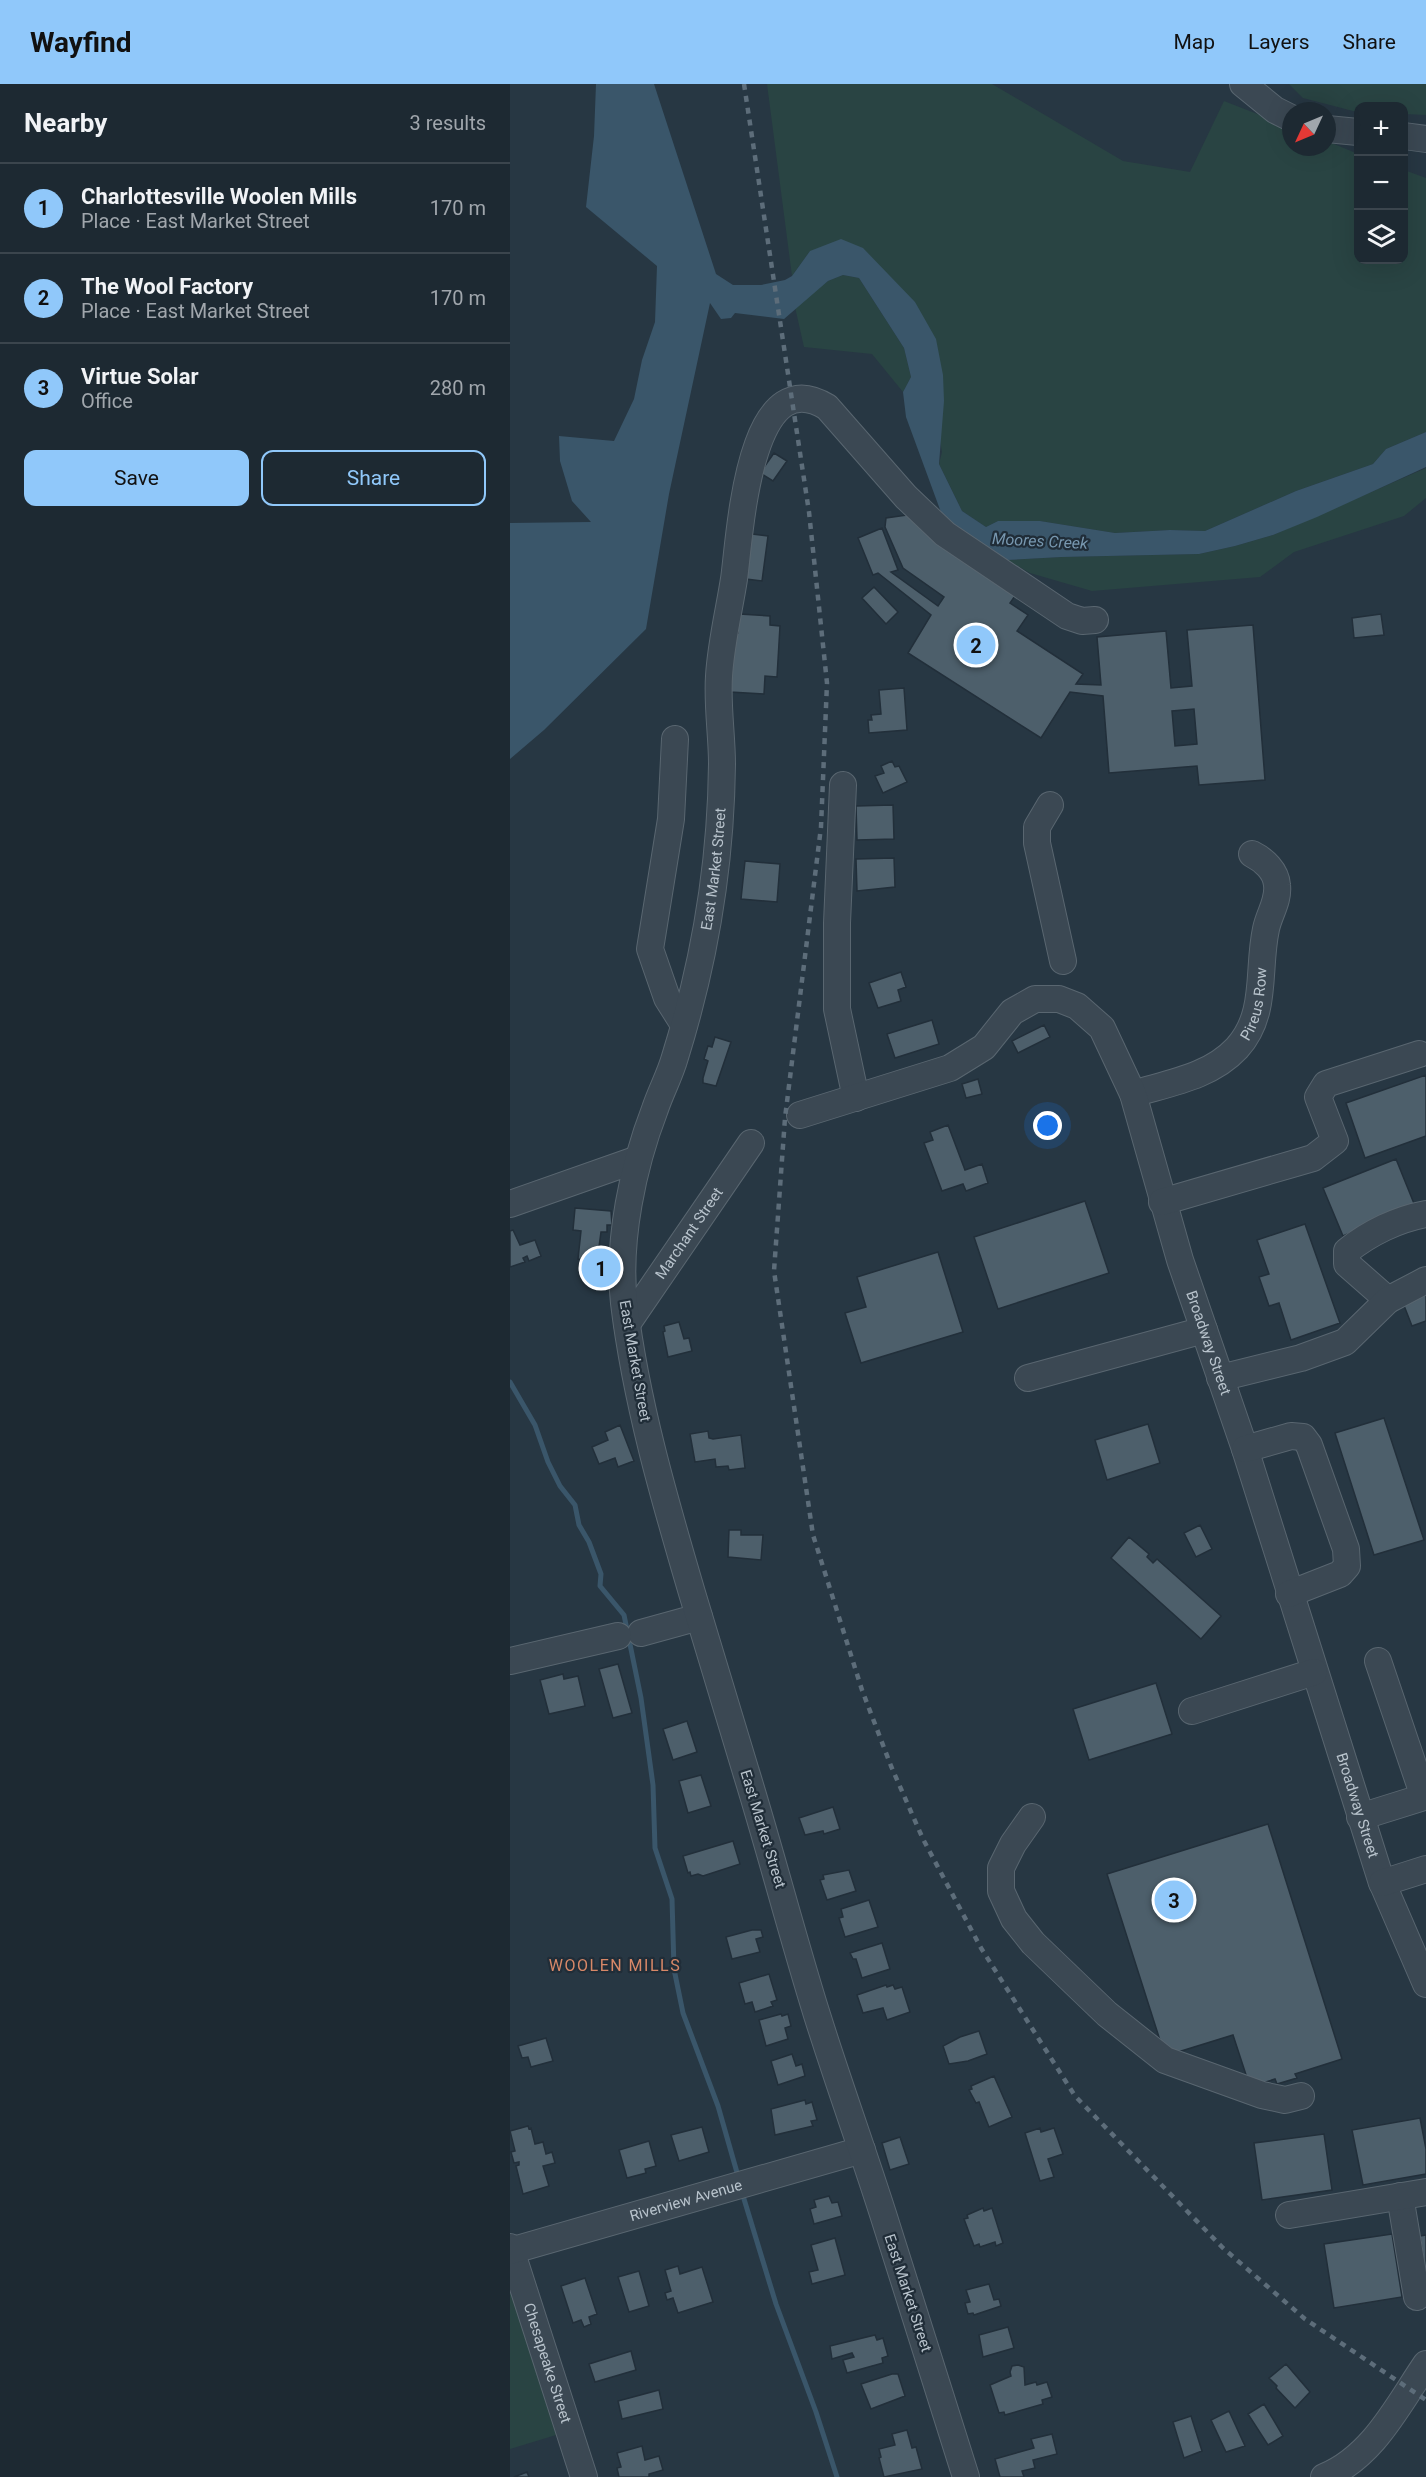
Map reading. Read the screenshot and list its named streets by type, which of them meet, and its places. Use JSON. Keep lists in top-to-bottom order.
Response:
{
  "streets": {
    "street": [
      "East Market Street",
      "Pireus Row",
      "Marchant Street",
      "Broadway Street",
      "Riverview Avenue",
      "Chesapeake Street"
    ]
  },
  "crossings": [
    ["East Market Street", "Marchant Street"],
    ["East Market Street", "Riverview Avenue"],
    ["Pireus Row", "Broadway Street"],
    ["Riverview Avenue", "Chesapeake Street"]
  ],
  "districts": ["WOOLEN MILLS"],
  "water": ["Moores Creek"],
  "north": "bottom left",
  "page": {
    "header": "Wayfind",
    "nav": ["Map", "Layers", "Share"],
    "heading": ["Nearby", "3 results"],
    "map_buttons": ["+", "−"],
    "list": [
      {
        "mark": "1",
        "name": "Charlottesville Woolen Mills",
        "note": "Place · East Market Street",
        "value": "170 m"
      },
      {
        "mark": "2",
        "name": "The Wool Factory",
        "note": "Place · East Market Street",
        "value": "170 m"
      },
      {
        "mark": "3",
        "name": "Virtue Solar",
        "note": "Office",
        "value": "280 m"
      }
    ],
    "buttons": ["Save", "Share"],
    "pins": ["2", "1", "3"]
  }
}
